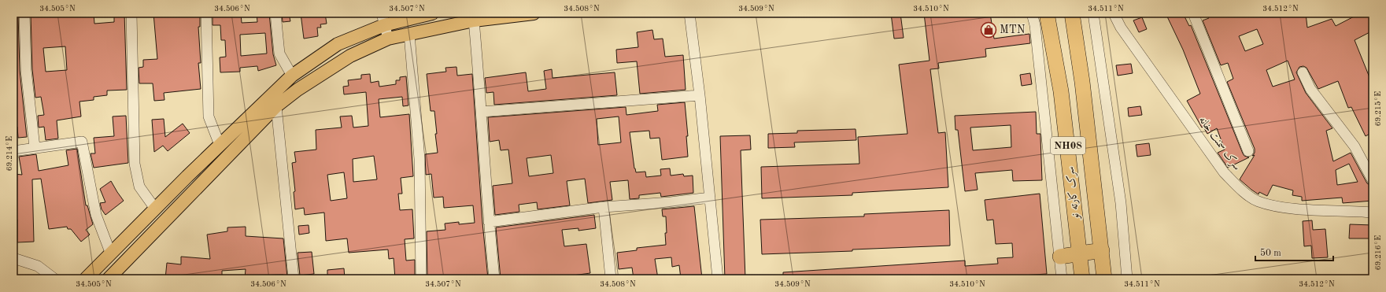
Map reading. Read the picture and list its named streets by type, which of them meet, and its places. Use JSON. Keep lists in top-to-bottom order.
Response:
{
  "streets": {
    "highway": ["NH08", "سرک کارته نو"],
    "street": ["سرک سمنت خانه"]
  },
  "places": {
    "shop": ["MTN"]
  },
  "scale_bar": "50 m",
  "coordinates": [
    "34.505°N",
    "34.506°N",
    "34.507°N",
    "34.508°N",
    "34.509°N",
    "34.510°N",
    "34.511°N",
    "34.512°N",
    "69.215°E",
    "69.214°E",
    "69.216°E"
  ]
}
